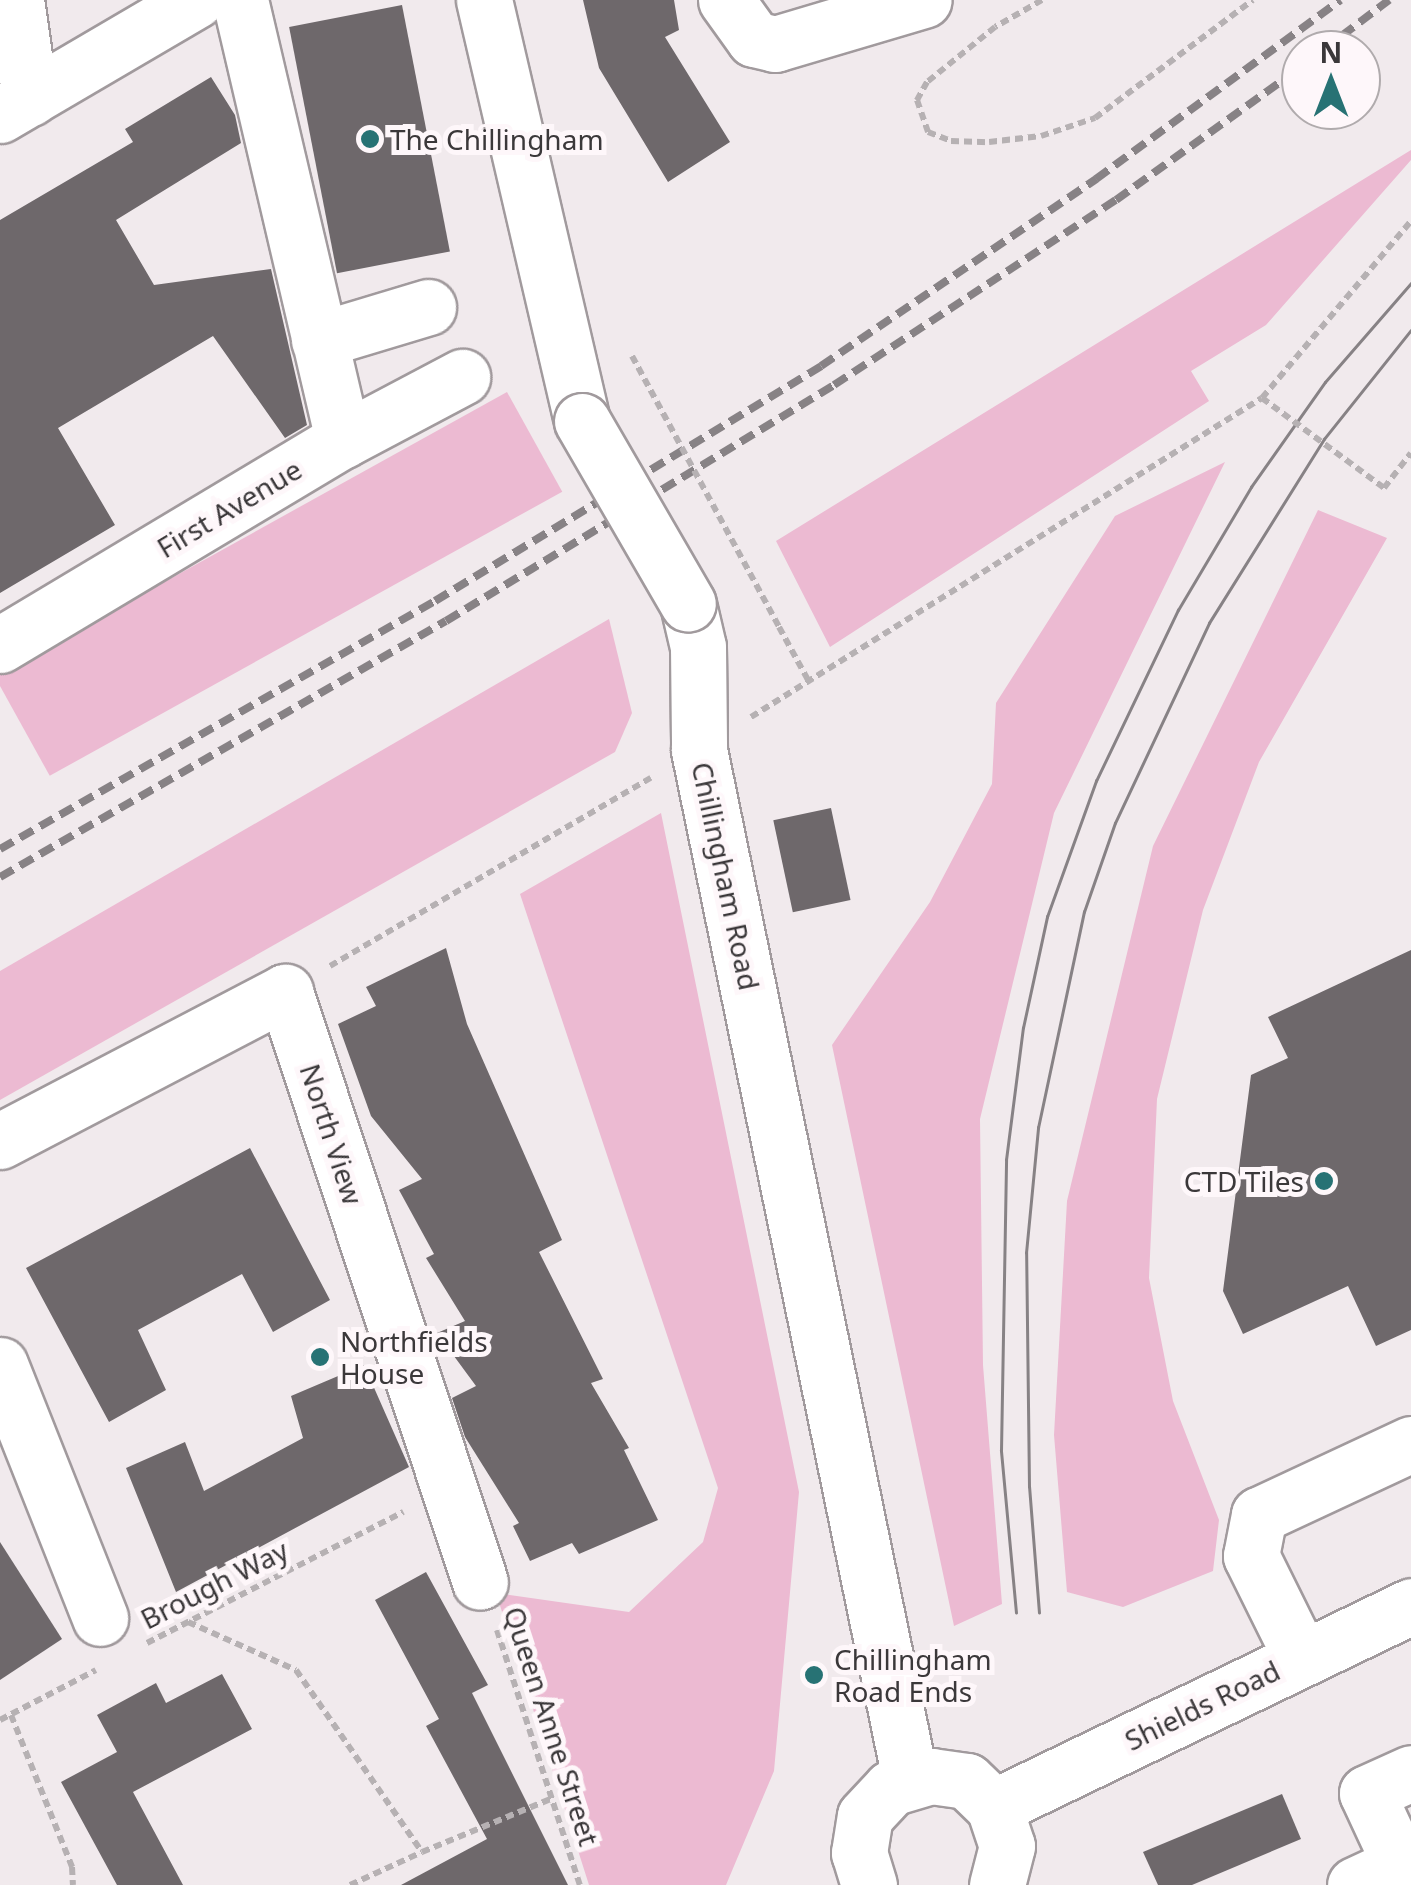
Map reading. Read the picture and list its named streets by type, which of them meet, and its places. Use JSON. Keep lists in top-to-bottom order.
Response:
{
  "streets": {
    "main road": [
      "First Avenue",
      "Chillingham Road",
      "North View",
      "Shields Road"
    ],
    "path": ["Brough Way", "Queen Anne Street"]
  },
  "crossings": [
    ["North View", "Brough Way"],
    ["North View", "Queen Anne Street"]
  ],
  "places": [
    "The Chillingham",
    "CTD Tiles",
    "Northfields House",
    "Chillingham Road Ends"
  ],
  "north": "top"
}
